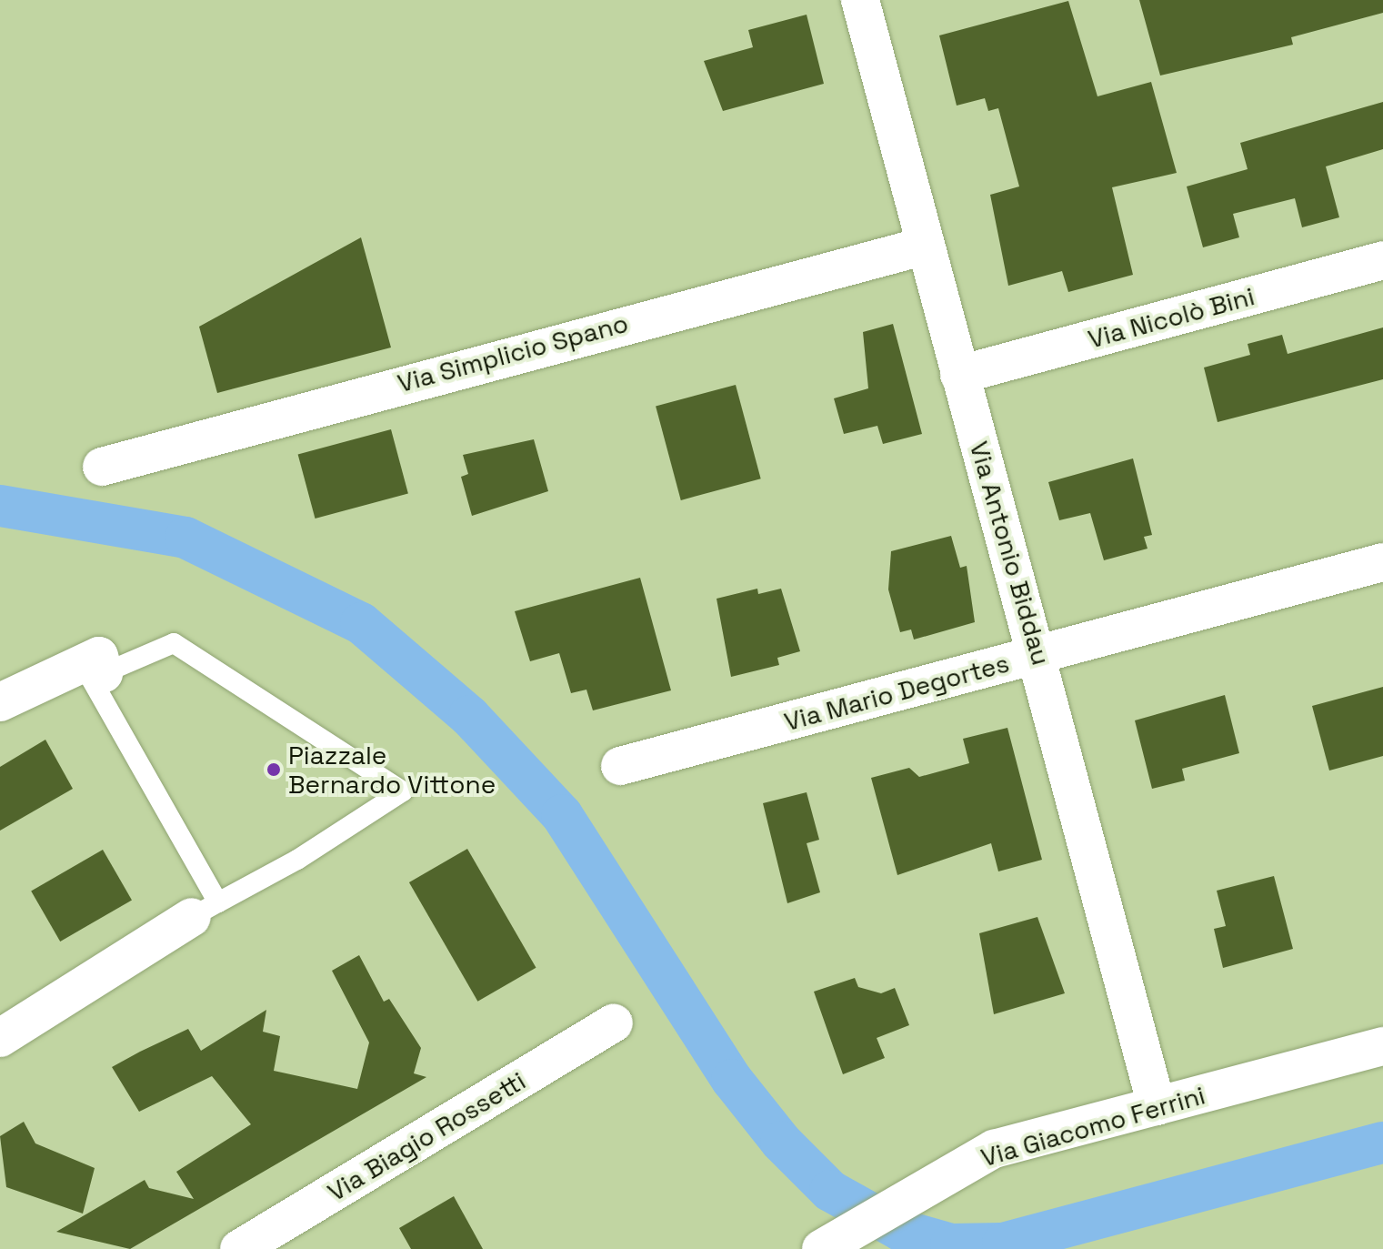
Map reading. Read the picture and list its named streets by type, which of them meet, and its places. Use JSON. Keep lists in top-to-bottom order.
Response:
{
  "streets": {
    "street": [
      "Via Nicolò Bini",
      "Via Simplicio Spano",
      "Via Antonio Biddau",
      "Via Mario Degortes",
      "Via Giacomo Ferrini",
      "Via Biagio Rossetti"
    ]
  },
  "crossings": [
    ["Via Nicolò Bini", "Via Antonio Biddau"],
    ["Via Simplicio Spano", "Via Antonio Biddau"],
    ["Via Antonio Biddau", "Via Mario Degortes"],
    ["Via Antonio Biddau", "Via Giacomo Ferrini"]
  ],
  "places": ["Piazzale Bernardo Vittone"]
}
